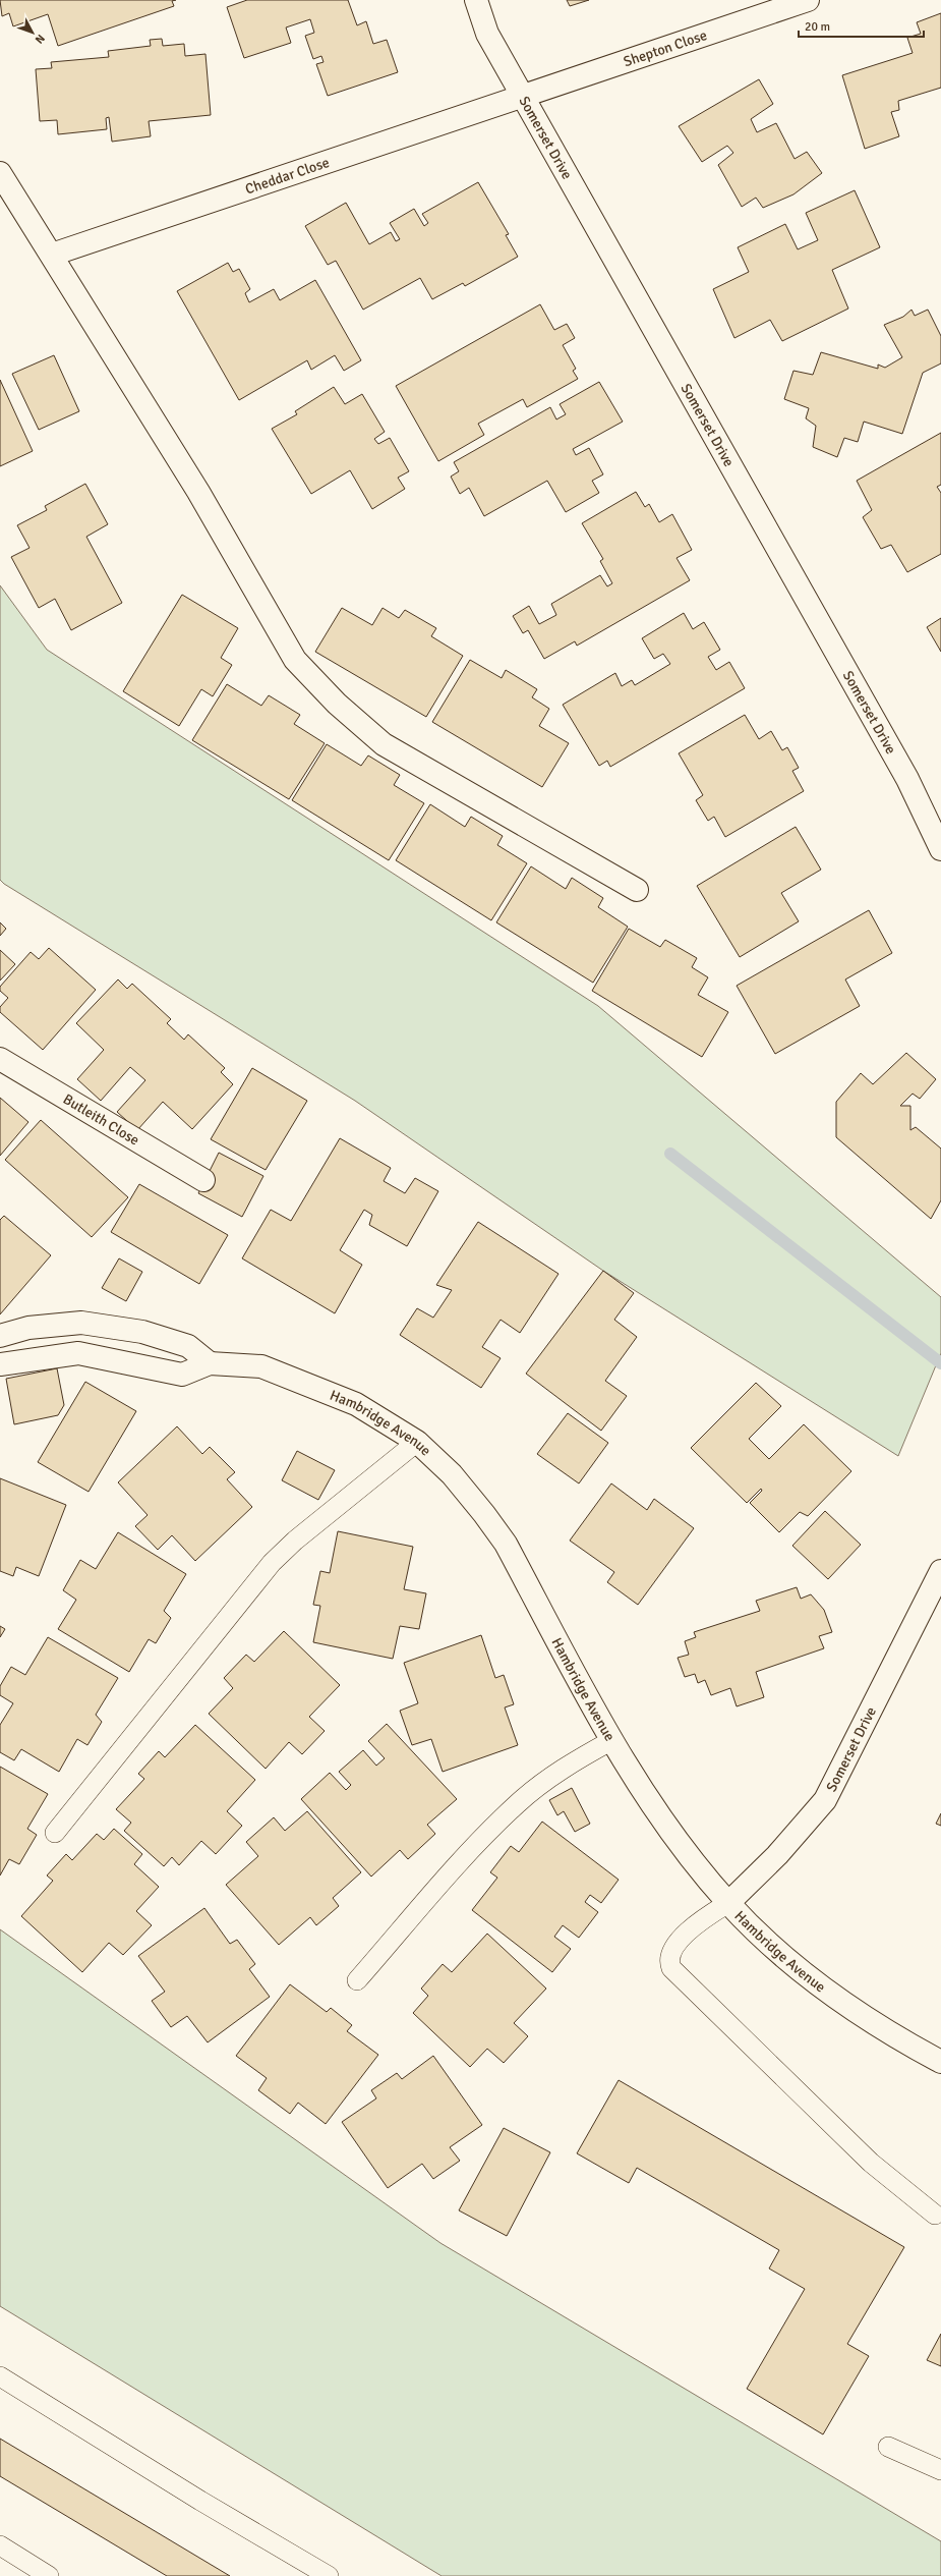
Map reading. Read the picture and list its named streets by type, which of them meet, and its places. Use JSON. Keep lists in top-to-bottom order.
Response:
{
  "streets": {
    "street": [
      "Shepton Close",
      "Somerset Drive",
      "Cheddar Close",
      "Butleith Close",
      "Hambridge Avenue"
    ]
  },
  "crossings": [
    ["Shepton Close", "Somerset Drive"],
    ["Shepton Close", "Cheddar Close"],
    ["Somerset Drive", "Cheddar Close"],
    ["Somerset Drive", "Hambridge Avenue"]
  ],
  "scale_bar": "20 m",
  "north": "bottom right"
}
